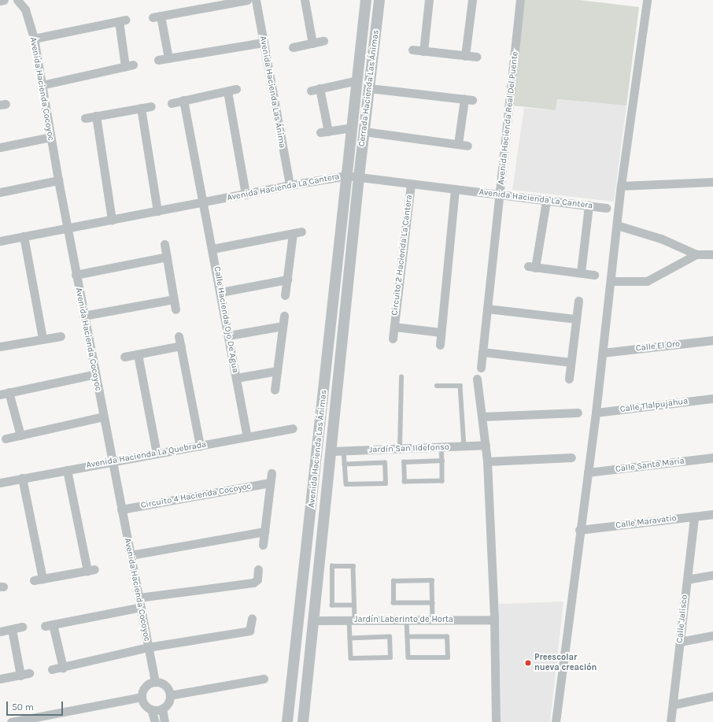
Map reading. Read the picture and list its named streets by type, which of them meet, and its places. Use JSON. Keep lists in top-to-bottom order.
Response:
{
  "streets": {
    "street": [
      "Cerrada Hacienda Las Ánimas",
      "Avenida Hacienda Cocoyoc",
      "Avenida Hacienda Las Ánima",
      "Avenida Hacienda Real Del Puente",
      "Avenida Hacienda La Cantera",
      "Circuito 2 Hacienda La Cantera",
      "Calle Hacienda Ojo De Agua",
      "Calle El Oro",
      "Calle Tlalpujahua",
      "Avenida Hacienda Las Ánimas",
      "Jardín San Ildefonso",
      "Avenida Hacienda La Quebrada",
      "Calle Santa María",
      "Circuito 4 Hacienda Cocoyoc",
      "Calle Maravatio",
      "Calle Jalisco",
      "Jardín Laberinto de Horta"
    ]
  },
  "crossings": [
    ["Cerrada Hacienda Las Ánimas", "Avenida Hacienda La Cantera"],
    ["Cerrada Hacienda Las Ánimas", "Avenida Hacienda Las Ánimas"],
    ["Avenida Hacienda Cocoyoc", "Avenida Hacienda La Cantera"],
    ["Avenida Hacienda Cocoyoc", "Avenida Hacienda La Quebrada"],
    ["Avenida Hacienda Cocoyoc", "Circuito 4 Hacienda Cocoyoc"],
    ["Avenida Hacienda Las Ánima", "Avenida Hacienda La Cantera"],
    ["Avenida Hacienda Real Del Puente", "Avenida Hacienda La Cantera"],
    ["Avenida Hacienda La Cantera", "Circuito 2 Hacienda La Cantera"],
    ["Avenida Hacienda La Cantera", "Calle Hacienda Ojo De Agua"],
    ["Avenida Hacienda La Cantera", "Avenida Hacienda Las Ánimas"],
    ["Calle Hacienda Ojo De Agua", "Avenida Hacienda La Quebrada"],
    ["Avenida Hacienda Las Ánimas", "Jardín San Ildefonso"],
    ["Avenida Hacienda Las Ánimas", "Jardín Laberinto de Horta"],
    ["Calle Maravatio", "Calle Jalisco"]
  ],
  "places": ["Preescolar nueva creación"],
  "scale_bar": "50 m"
}
